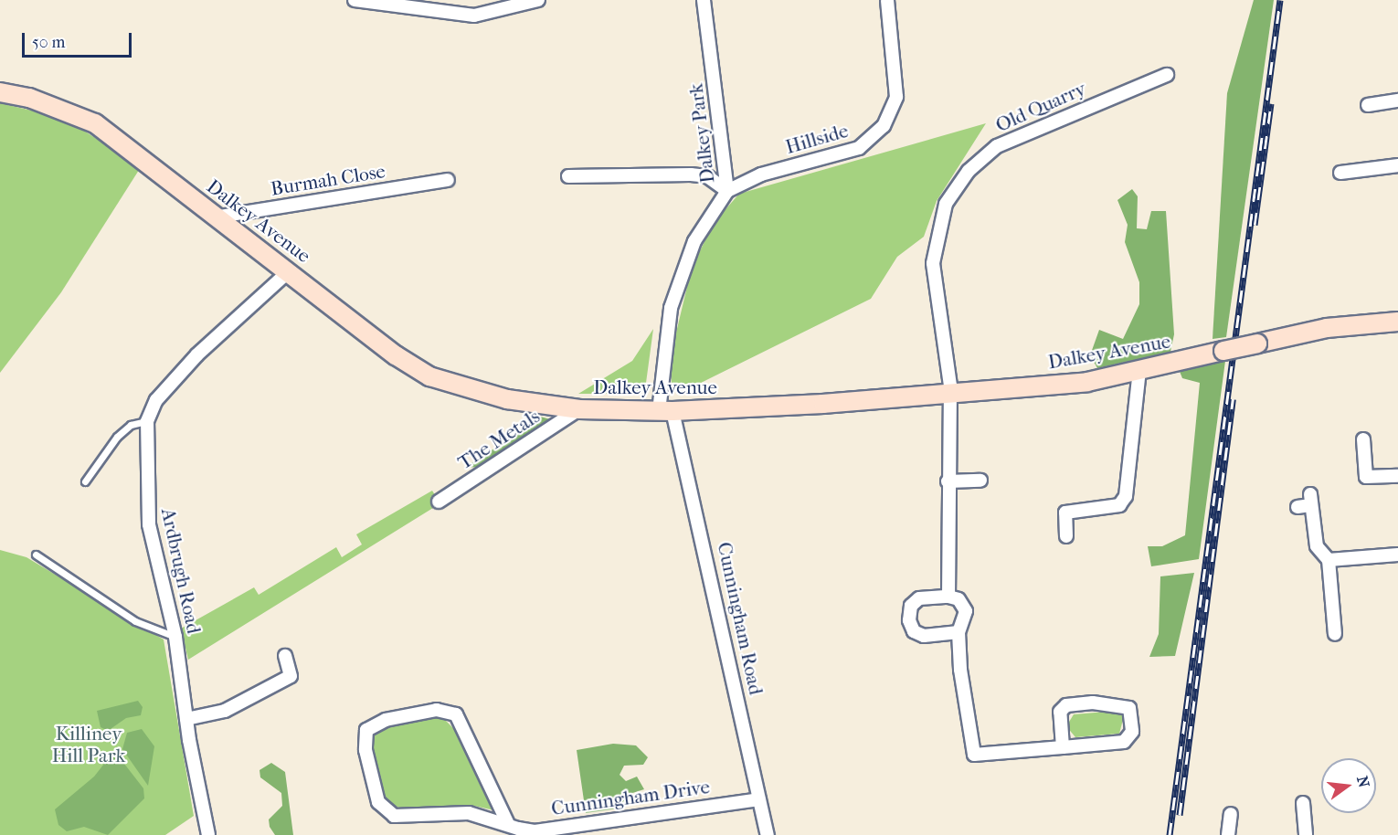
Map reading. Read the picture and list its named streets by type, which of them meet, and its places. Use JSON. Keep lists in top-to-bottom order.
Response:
{
  "streets": {
    "street": [
      "Old Quarry",
      "Dalkey Park",
      "Hillside",
      "Burmah Close",
      "Dalkey Avenue",
      "The Metals",
      "Ardbrugh Road",
      "Cunningham Road",
      "Cunningham Drive"
    ]
  },
  "crossings": [
    ["Old Quarry", "Dalkey Avenue"],
    ["Dalkey Park", "Hillside"],
    ["Dalkey Park", "Dalkey Avenue"],
    ["Dalkey Park", "Cunningham Road"],
    ["Burmah Close", "Dalkey Avenue"],
    ["Dalkey Avenue", "The Metals"],
    ["Dalkey Avenue", "Ardbrugh Road"],
    ["Dalkey Avenue", "Cunningham Road"],
    ["Cunningham Road", "Cunningham Drive"]
  ],
  "parks": ["Killiney Hill Park"],
  "scale_bar": "50 m",
  "north": "right"
}
